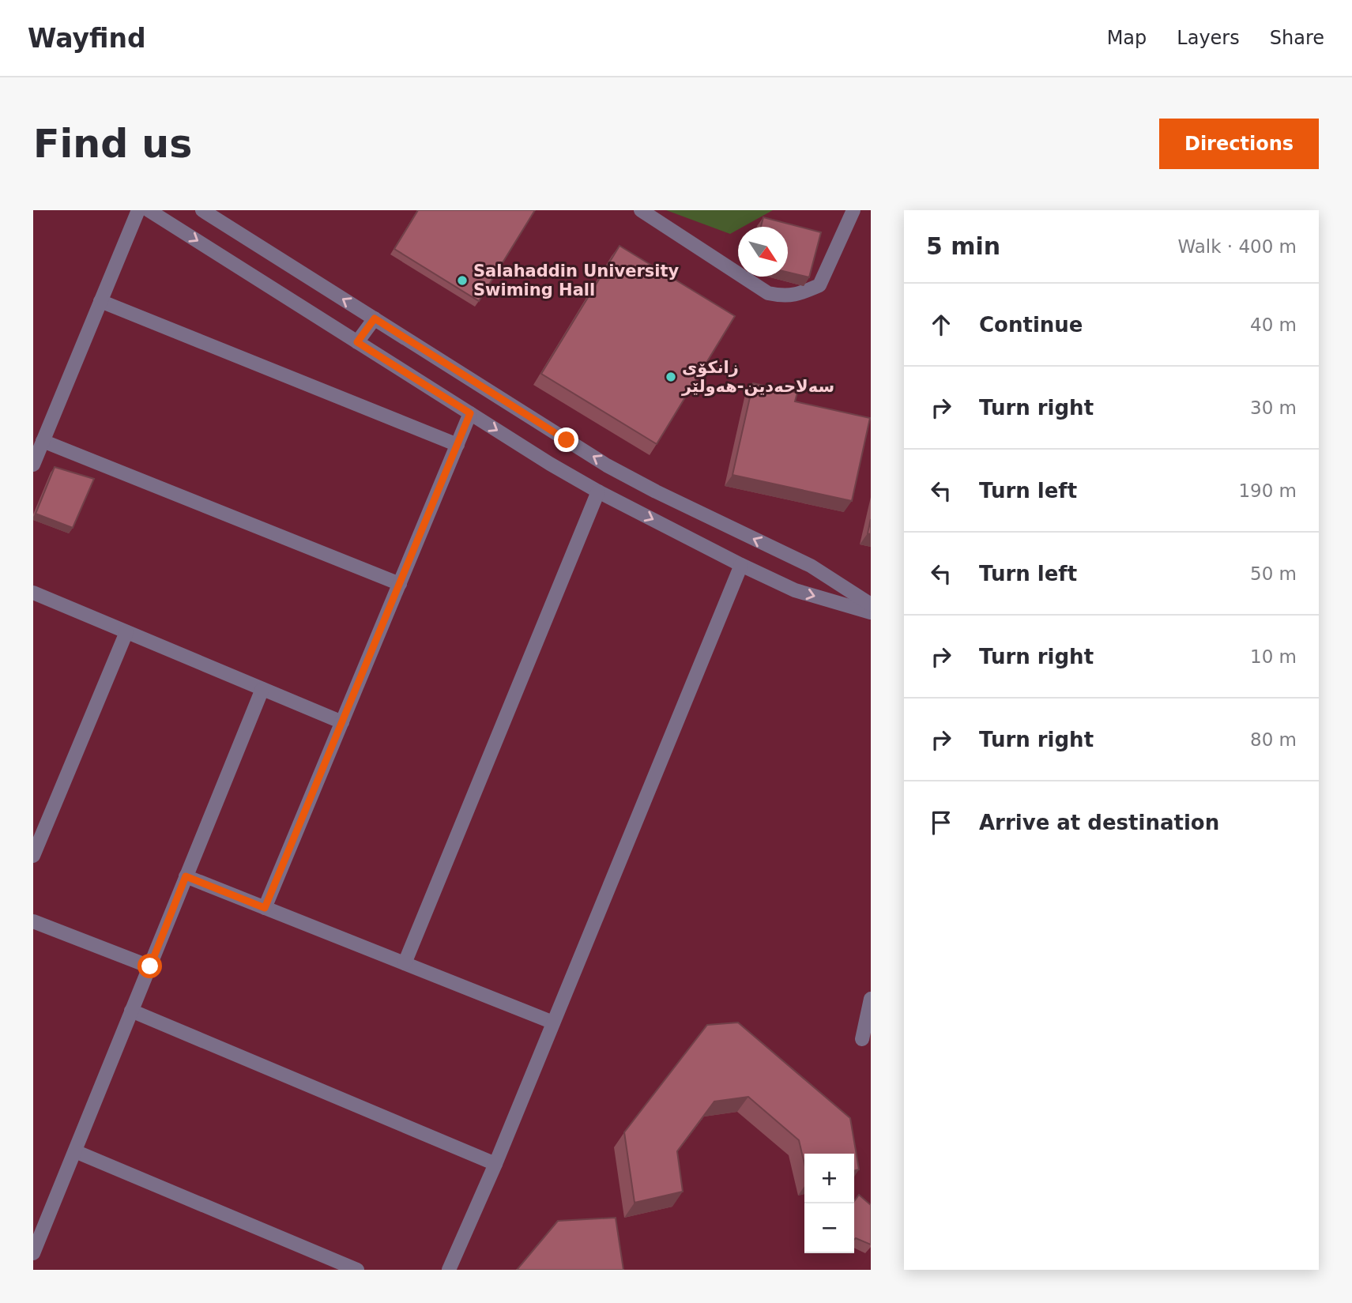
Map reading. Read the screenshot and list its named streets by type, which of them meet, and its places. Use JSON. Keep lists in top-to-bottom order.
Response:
{
  "places": ["Salahaddin University Swiming Hall", "زانکۆی سەلاحەدین-هەولێر"],
  "north": "bottom right",
  "page": {
    "header": "Wayfind",
    "nav": ["Map", "Layers", "Share"],
    "buttons": "Directions",
    "title": "Find us",
    "heading": ["5 min", "Walk · 400 m"],
    "list": [
      ["Continue", "40 m"],
      ["Turn right", "30 m"],
      ["Turn left", "190 m"],
      ["Turn left", "50 m"],
      ["Turn right", "10 m"],
      ["Turn right", "80 m"],
      "Arrive at destination"
    ],
    "map_buttons": ["+", "−"]
  }
}
